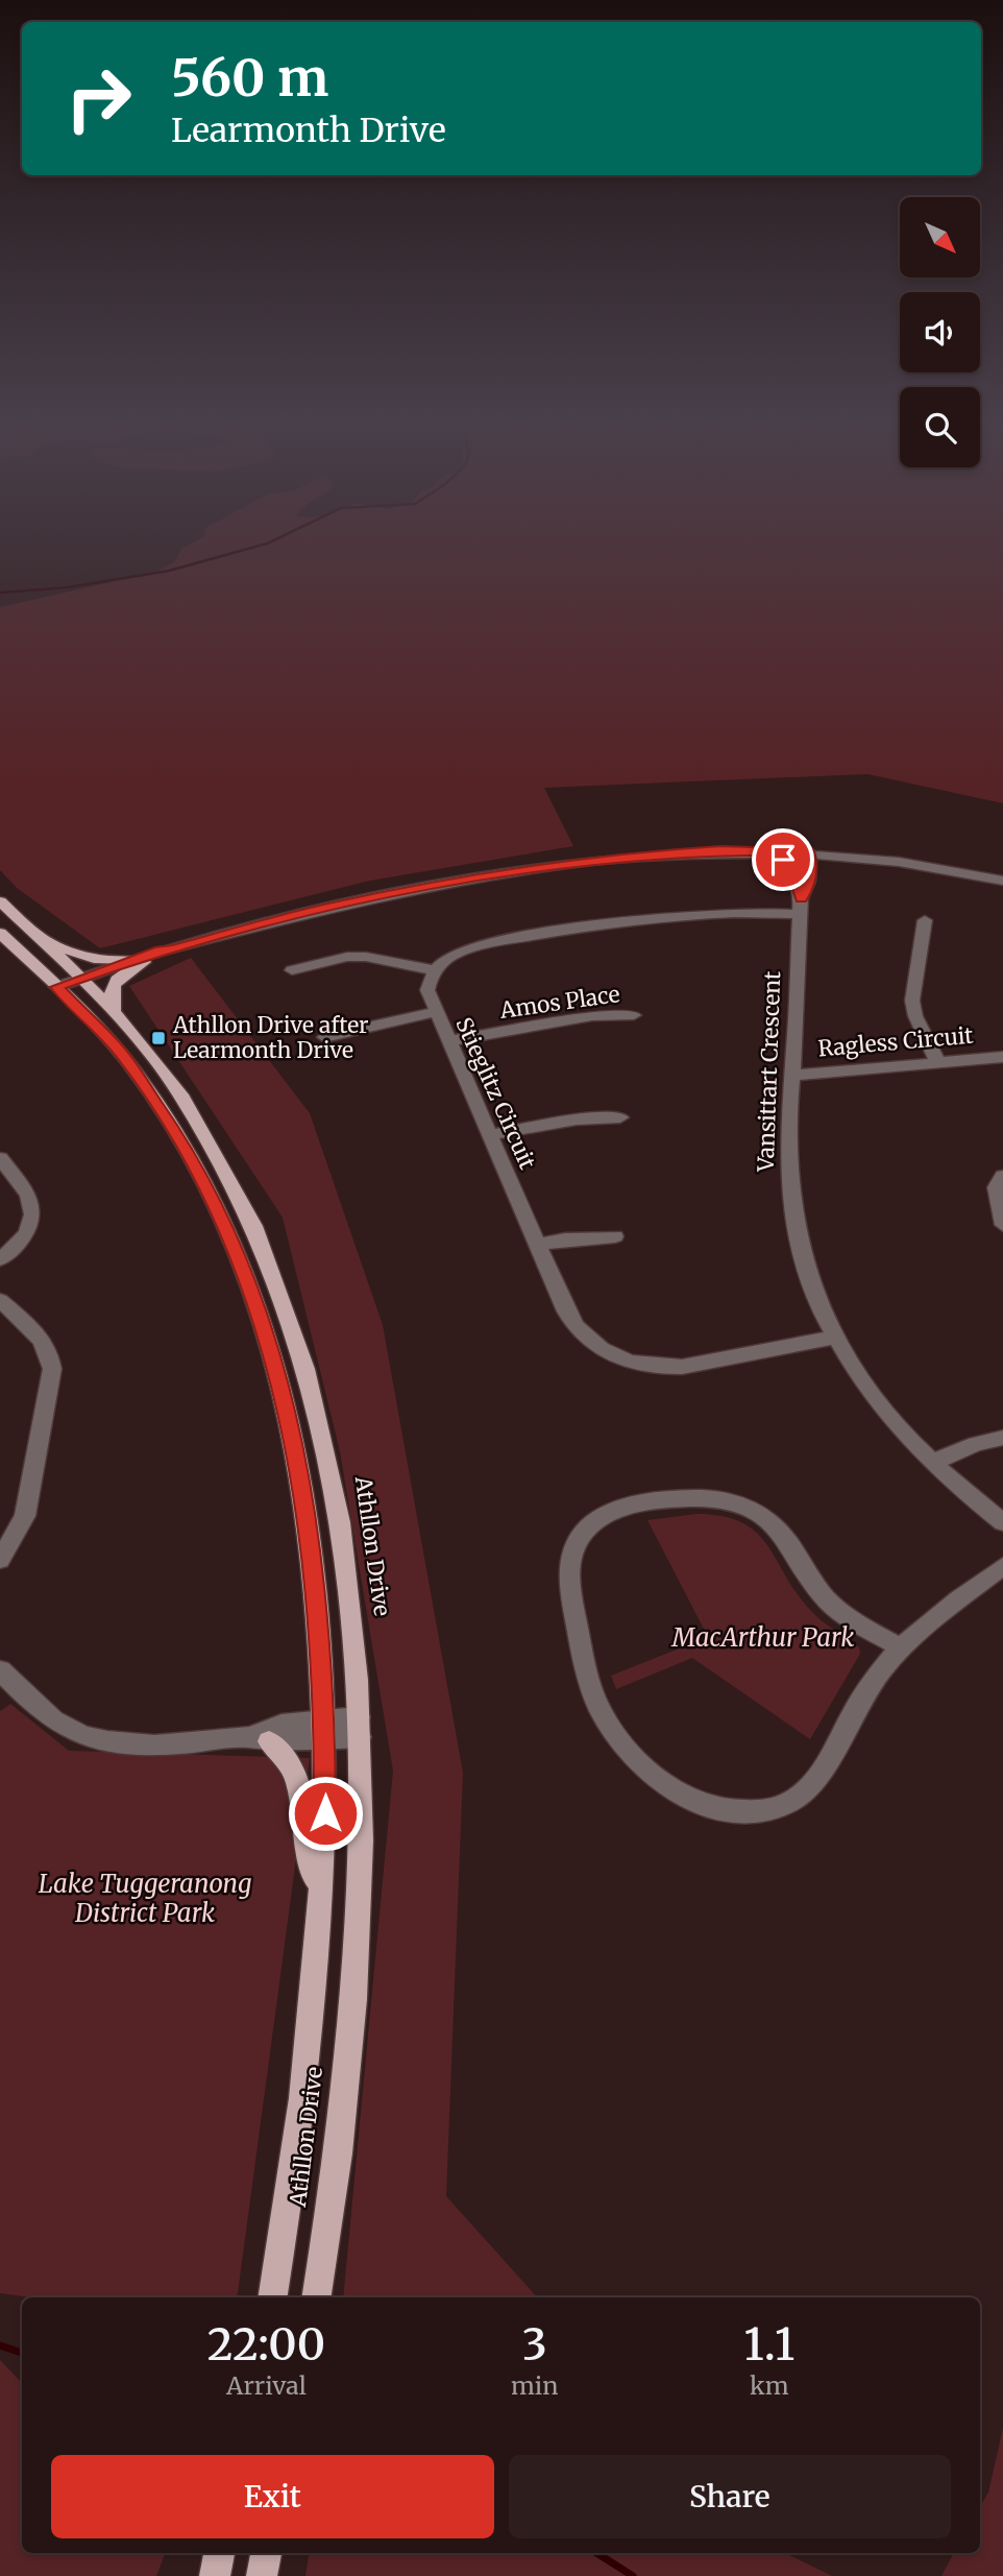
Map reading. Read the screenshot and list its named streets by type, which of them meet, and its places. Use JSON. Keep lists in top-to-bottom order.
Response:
{
  "streets": {
    "main road": ["Athllon Drive"],
    "street": [
      "Amos Place",
      "Ragless Circuit",
      "Vansittart Crescent",
      "Stieglitz Circuit"
    ]
  },
  "crossings": [
    ["Amos Place", "Stieglitz Circuit"],
    ["Ragless Circuit", "Vansittart Crescent"],
    ["Vansittart Crescent", "Stieglitz Circuit"]
  ],
  "parks": ["MacArthur Park", "Lake Tuggeranong District Park"],
  "places": {
    "transit": ["Athllon Drive after Learmonth Drive"]
  },
  "north": "bottom right",
  "page": {
    "turn": ["560 m", "Learmonth Drive"],
    "eta": [
      "22:00",
      "Arrival",
      "3",
      "min",
      "1.1",
      "km"
    ],
    "buttons": ["Exit", "Share"]
  }
}
